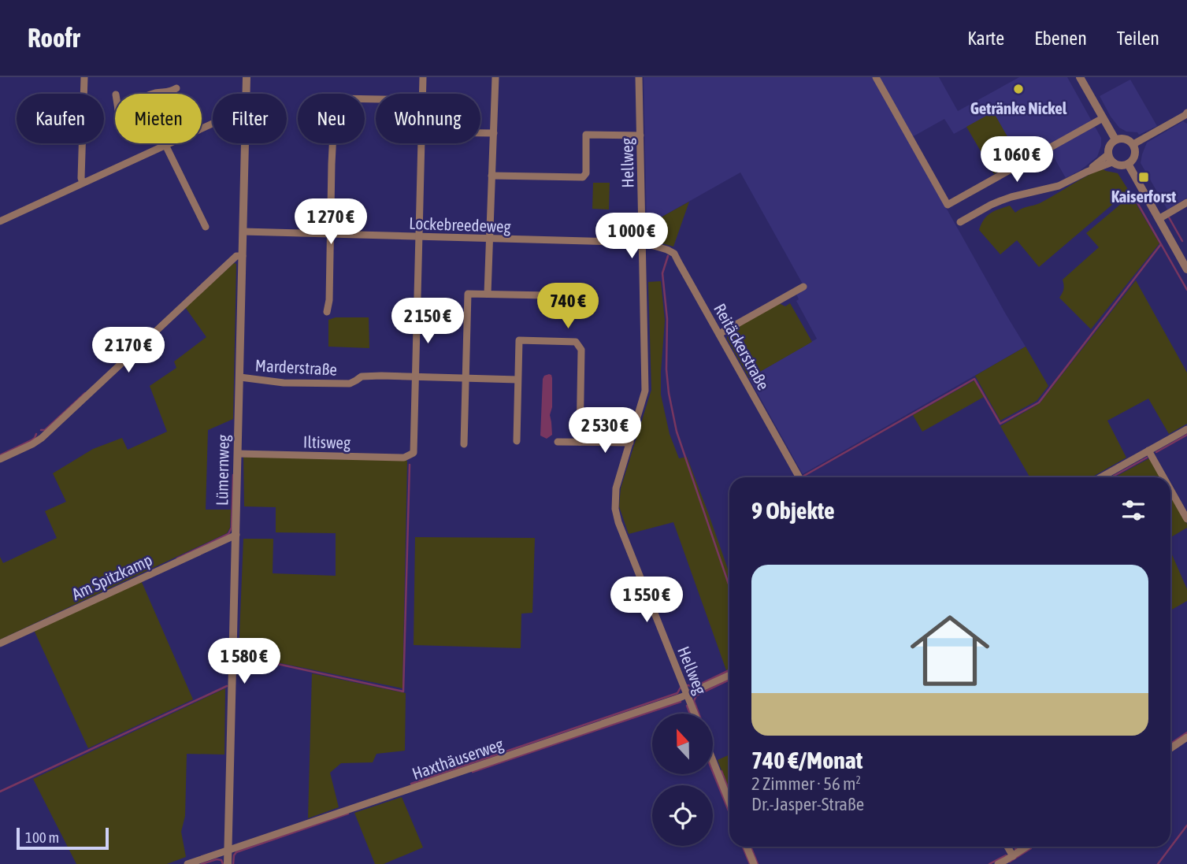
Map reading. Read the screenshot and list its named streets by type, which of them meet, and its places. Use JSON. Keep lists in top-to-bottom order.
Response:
{
  "streets": {
    "street": [
      "Hellweg",
      "Lockebreedeweg",
      "Reitäckerstraße",
      "Marderstraße",
      "Iltisweg",
      "Lümernweg",
      "Am Spitzkamp",
      "Haxthäuserweg"
    ]
  },
  "crossings": [
    ["Hellweg", "Lockebreedeweg"],
    ["Hellweg", "Reitäckerstraße"],
    ["Hellweg", "Haxthäuserweg"],
    ["Lockebreedeweg", "Reitäckerstraße"],
    ["Lockebreedeweg", "Lümernweg"],
    ["Marderstraße", "Iltisweg"],
    ["Marderstraße", "Lümernweg"],
    ["Iltisweg", "Lümernweg"],
    ["Lümernweg", "Am Spitzkamp"],
    ["Lümernweg", "Haxthäuserweg"]
  ],
  "places": {
    "other": ["Getränke Nickel"],
    "transit": ["Kaiserforst"]
  },
  "scale_bar": "100 m",
  "north": "top",
  "page": {
    "header": "Roofr",
    "nav": ["Karte", "Ebenen", "Teilen"],
    "chip": [
      "Kaufen",
      "Mieten",
      "Filter",
      "Neu",
      "Wohnung"
    ],
    "price": [
      "1 060 €",
      "1 270 €",
      "1 000 €",
      "740 €",
      "2 150 €",
      "2 170 €",
      "2 530 €",
      "1 550 €",
      "1 580 €"
    ],
    "heading": "9 Objekte",
    "list": [
      {
        "name": "740 €/Monat",
        "note": "2 Zimmer · 56 m² · Dr.-Jasper-Straße"
      }
    ],
    "scale": "100 m"
  }
}
